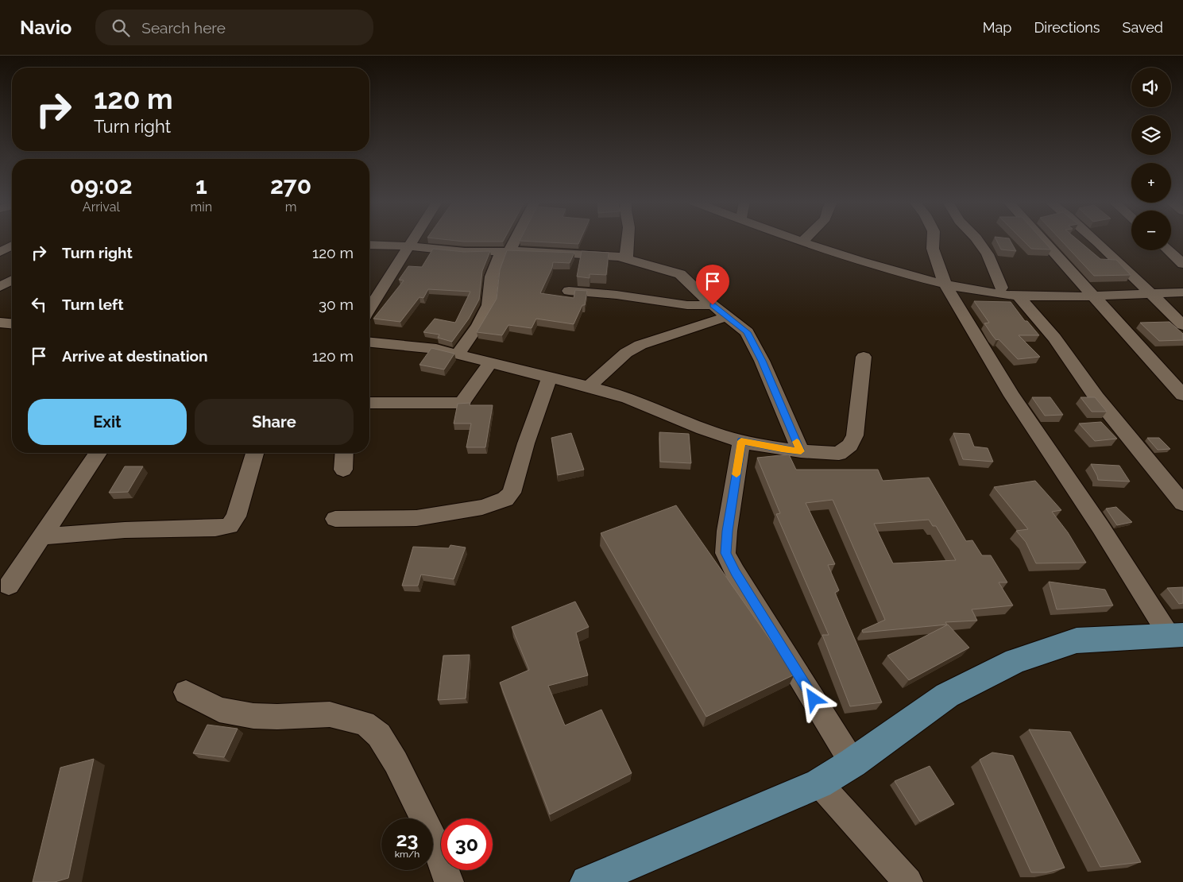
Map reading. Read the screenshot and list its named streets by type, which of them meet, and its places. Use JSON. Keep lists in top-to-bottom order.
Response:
{
  "page": {
    "header": "Navio",
    "search": "Search here",
    "nav": ["Map", "Directions", "Saved"],
    "map_buttons": ["+", "−"],
    "turn": ["120 m", "Turn right"],
    "eta": [
      "09:02",
      "Arrival",
      "1",
      "min",
      "270",
      "m"
    ],
    "list": [
      {
        "name": "Turn right",
        "value": "120 m"
      },
      {
        "name": "Turn left",
        "value": "30 m"
      },
      {
        "name": "Arrive at destination",
        "value": "120 m"
      }
    ],
    "buttons": ["Exit", "Share"],
    "speed": "23 km/h",
    "limit": "30"
  }
}
